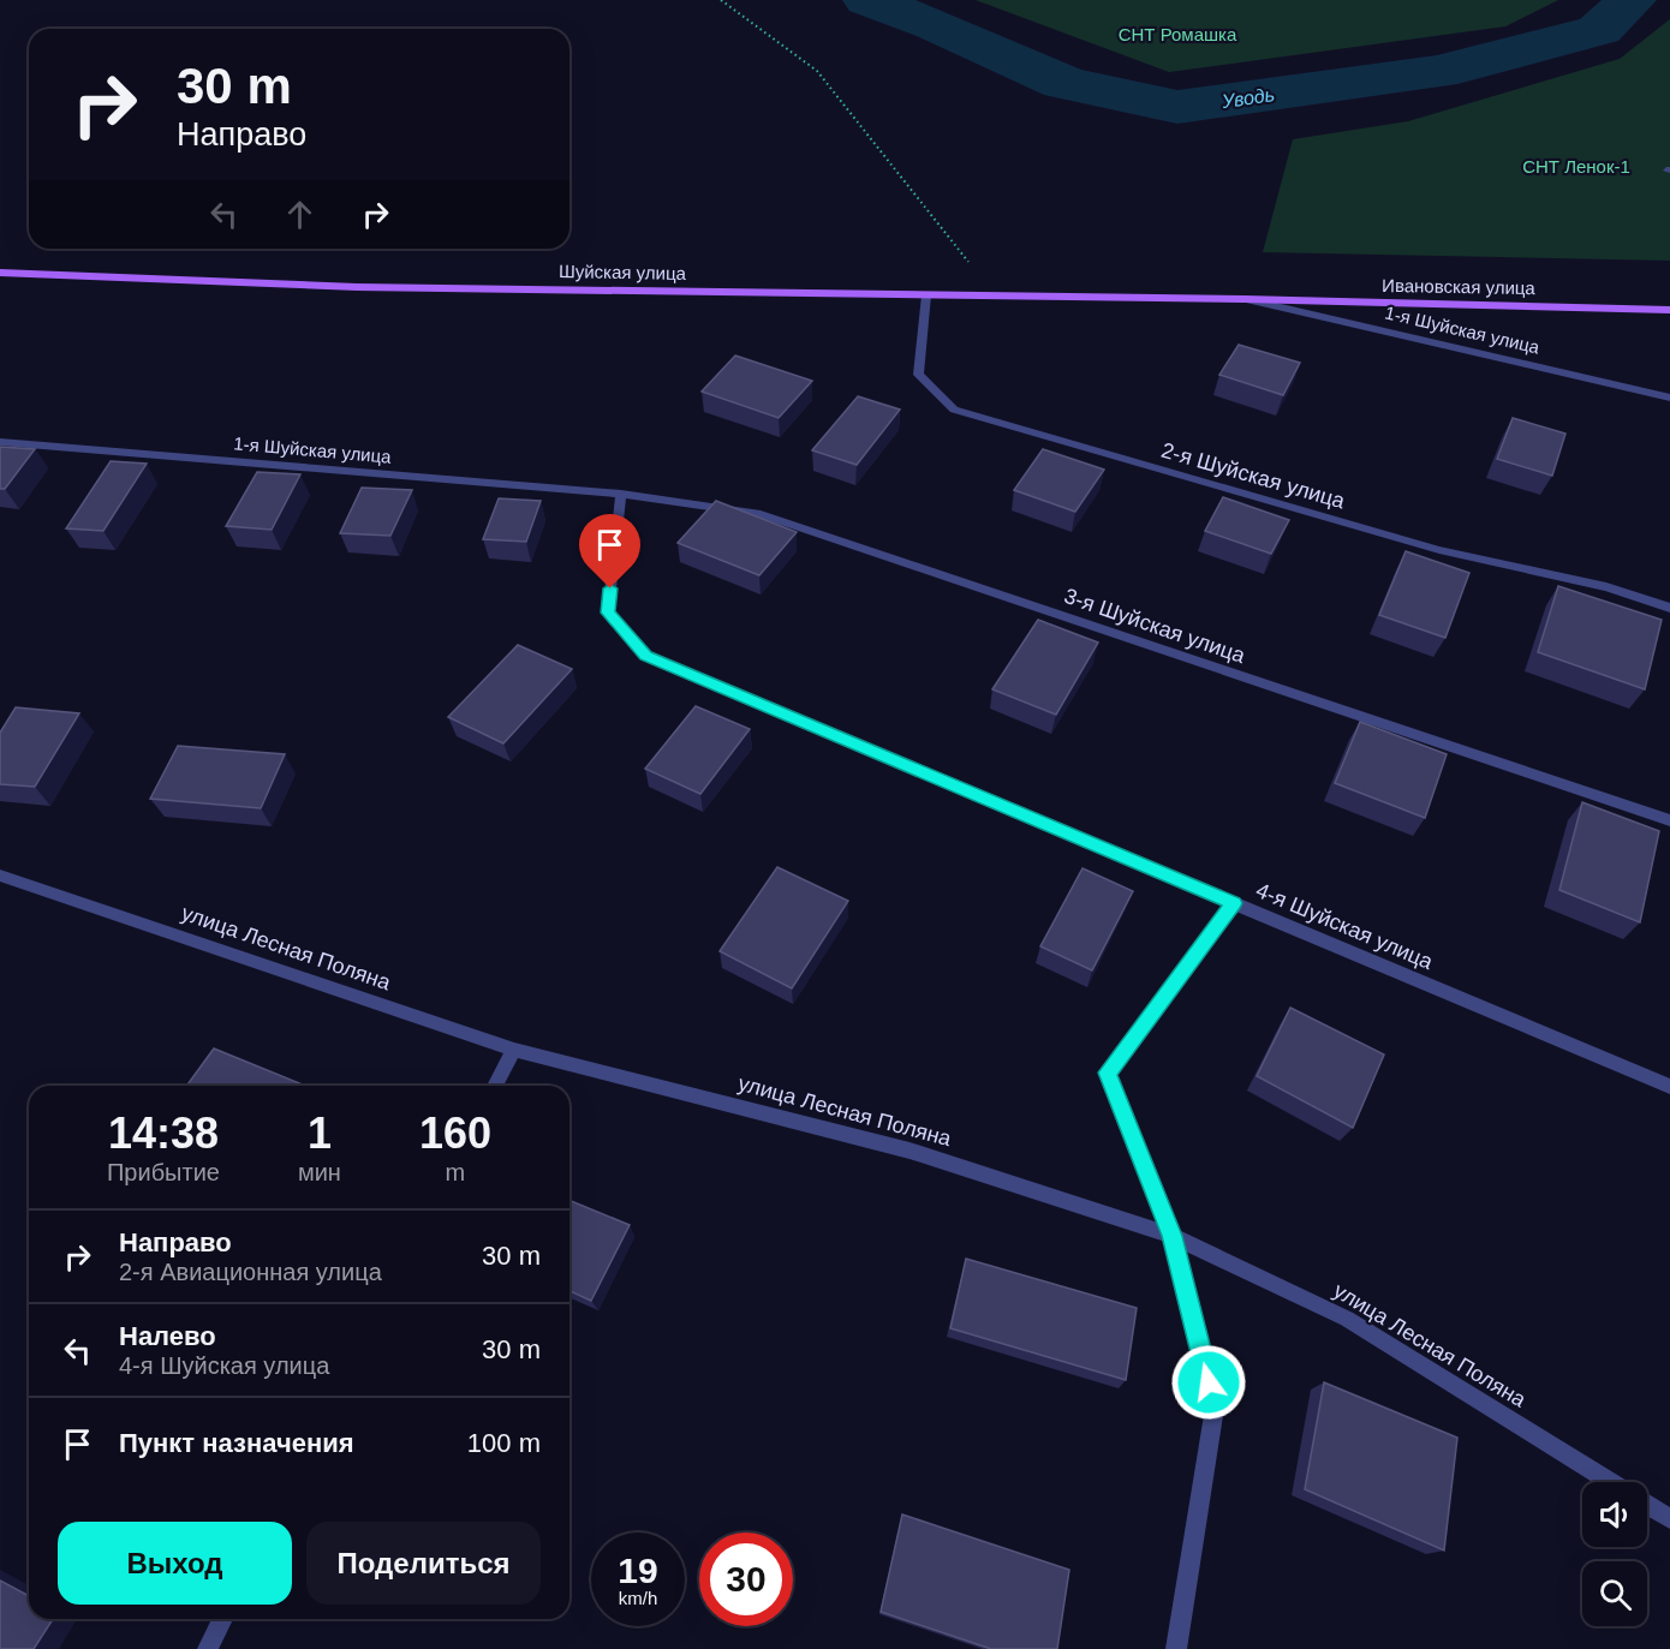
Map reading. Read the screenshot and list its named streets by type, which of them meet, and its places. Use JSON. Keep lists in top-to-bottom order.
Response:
{
  "streets": {
    "main road": ["Шуйская улица", "Ивановская улица"],
    "street": [
      "1-я Шуйская улица",
      "2-я Шуйская улица",
      "3-я Шуйская улица",
      "4-я Шуйская улица",
      "улица Лесная Поляна"
    ]
  },
  "crossings": [
    ["Шуйская улица", "Ивановская улица"],
    ["Шуйская улица", "1-я Шуйская улица"],
    ["Шуйская улица", "2-я Шуйская улица"],
    ["Ивановская улица", "1-я Шуйская улица"],
    ["1-я Шуйская улица", "3-я Шуйская улица"],
    ["1-я Шуйская улица", "4-я Шуйская улица"],
    ["3-я Шуйская улица", "4-я Шуйская улица"]
  ],
  "water": ["Уводь"],
  "parks": ["СНТ Ромашка", "СНТ Ленок-1"],
  "page": {
    "turn": ["30 m", "Направо"],
    "eta": [
      "14:38",
      "Прибытие",
      "1",
      "мин",
      "160",
      "m"
    ],
    "list": [
      {
        "name": "Направо",
        "note": "2-я Авиационная улица",
        "value": "30 m"
      },
      {
        "name": "Налево",
        "note": "4-я Шуйская улица",
        "value": "30 m"
      },
      {
        "name": "Пункт назначения",
        "value": "100 m"
      }
    ],
    "buttons": ["Выход", "Поделиться"],
    "speed": "19 km/h",
    "limit": "30"
  }
}
